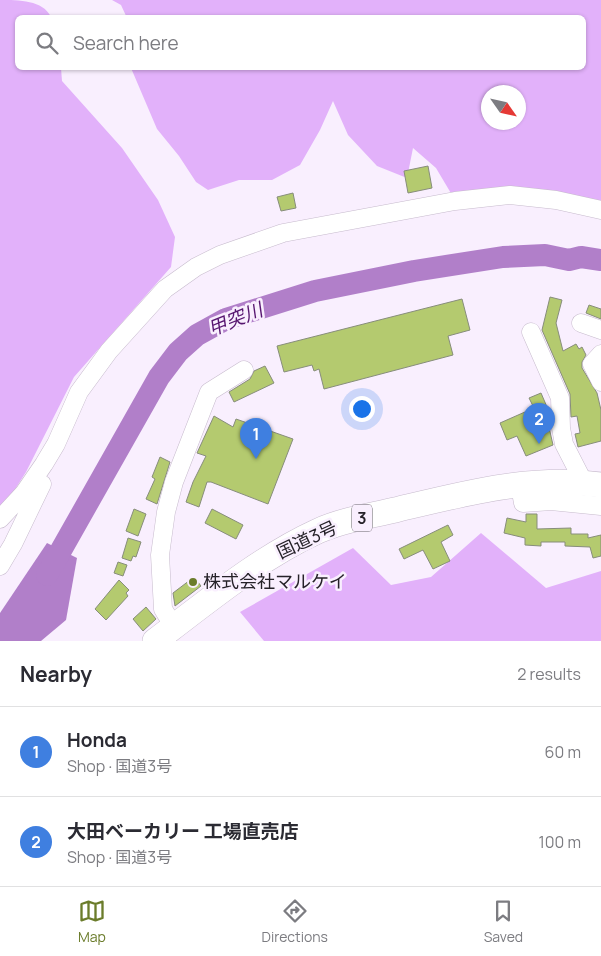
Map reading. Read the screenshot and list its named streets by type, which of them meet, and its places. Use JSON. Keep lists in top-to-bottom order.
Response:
{
  "streets": {
    "highway": ["3", "国道3号"]
  },
  "water": ["甲突川"],
  "places": ["株式会社マルケイ"],
  "north": "bottom right",
  "page": {
    "search": "Search here",
    "pins": ["2", "1"],
    "heading": ["Nearby", "2 results"],
    "list": [
      {
        "mark": "1",
        "name": "Honda",
        "note": "Shop · 国道3号",
        "value": "60 m"
      },
      {
        "mark": "2",
        "name": "大田ベーカリー 工場直売店",
        "note": "Shop · 国道3号",
        "value": "100 m"
      }
    ],
    "nav": ["Map", "Directions", "Saved"]
  }
}
